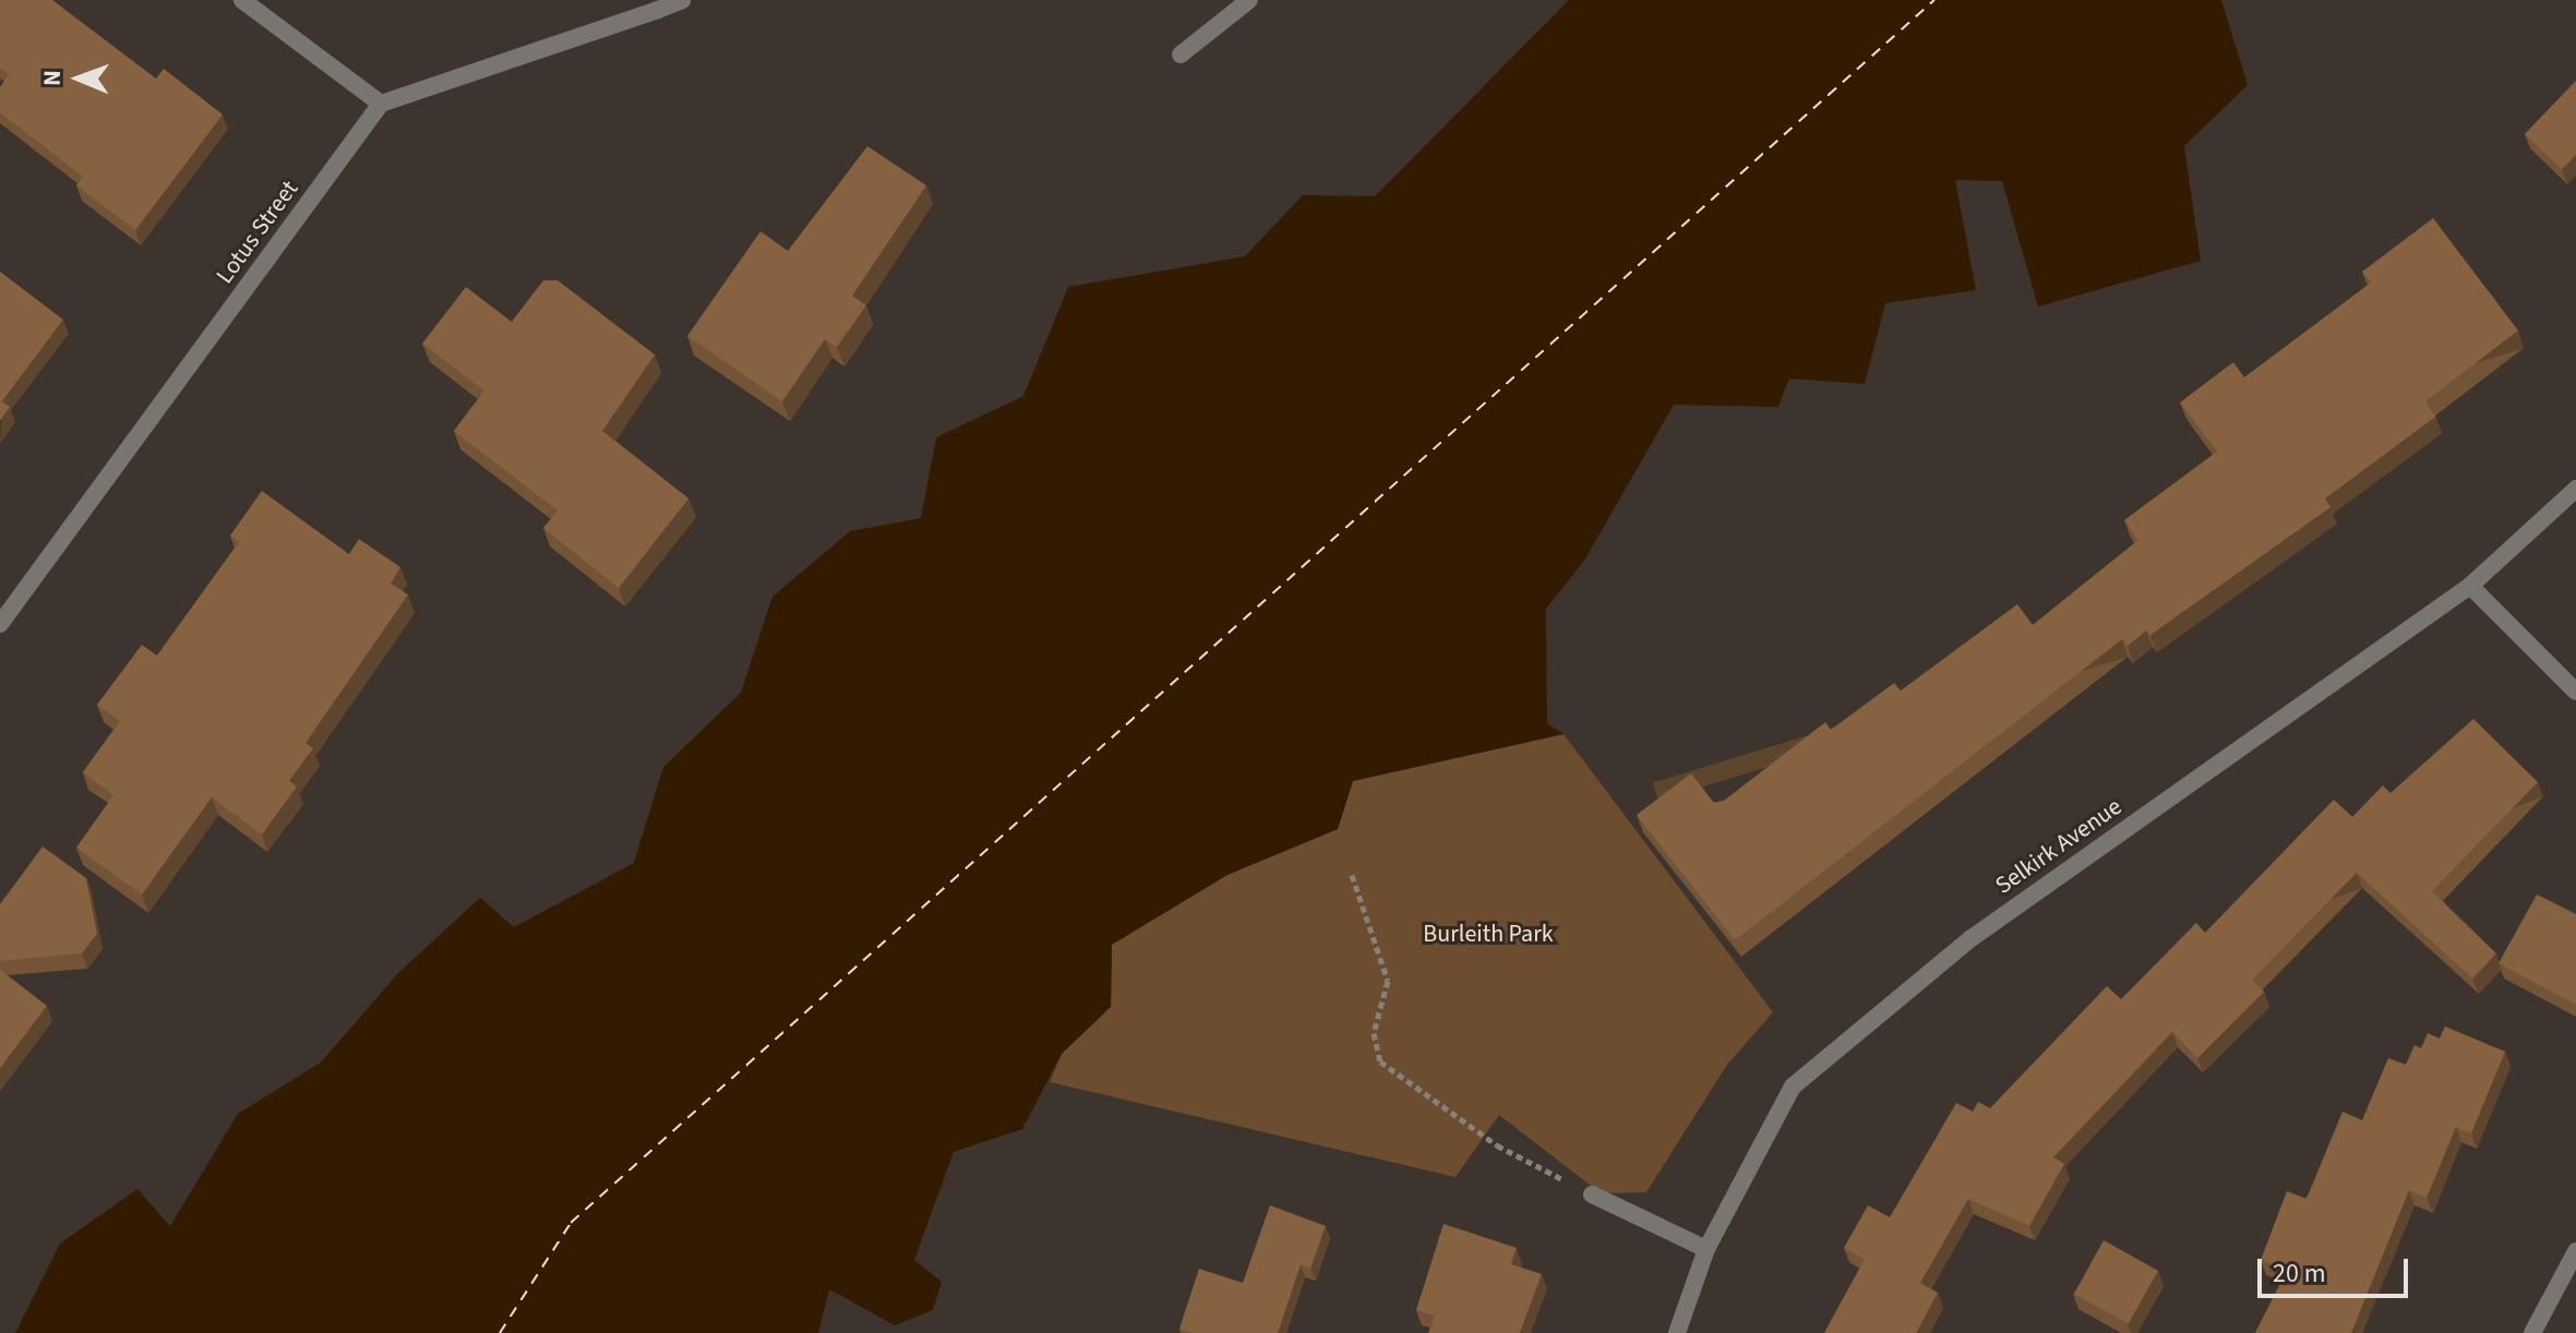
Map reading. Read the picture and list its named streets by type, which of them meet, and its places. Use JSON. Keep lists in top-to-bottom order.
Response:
{
  "streets": {
    "street": ["Lotus Street", "Selkirk Avenue"]
  },
  "parks": ["Burleith Park"],
  "scale_bar": "20 m",
  "north": "left"
}
